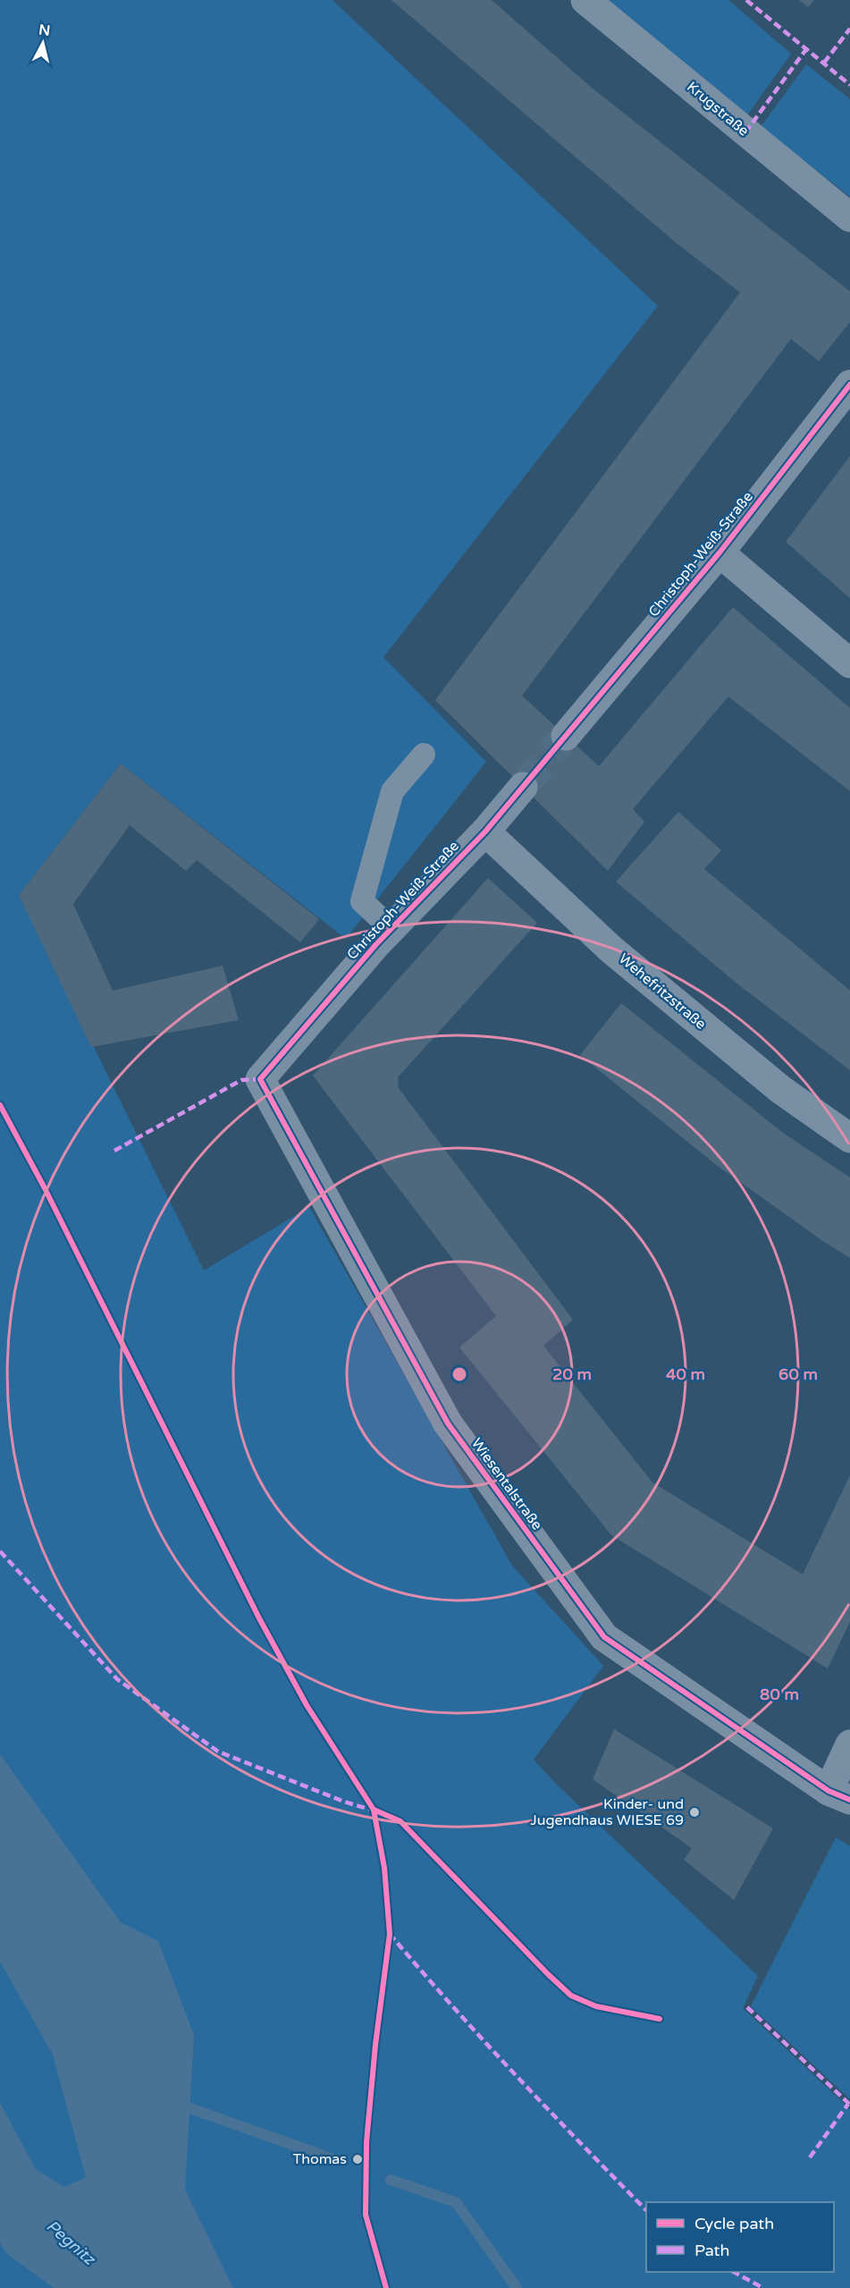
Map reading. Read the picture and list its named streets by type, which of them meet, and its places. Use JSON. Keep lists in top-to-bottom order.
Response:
{
  "streets": {
    "street": [
      "Krugstraße",
      "Christoph-Weiß-Straße",
      "Wehefritzstraße",
      "Wiesentalstraße"
    ]
  },
  "crossings": [
    ["Christoph-Weiß-Straße", "Wehefritzstraße"],
    ["Christoph-Weiß-Straße", "Wiesentalstraße"]
  ],
  "water": ["Pegnitz"],
  "places": ["Kinder- und Jugendhaus WIESE 69", "Thomas"],
  "legend": ["Cycle path", "Path"],
  "north": "top",
  "rings": [
    "20 m",
    "40 m",
    "60 m",
    "80 m"
  ]
}
